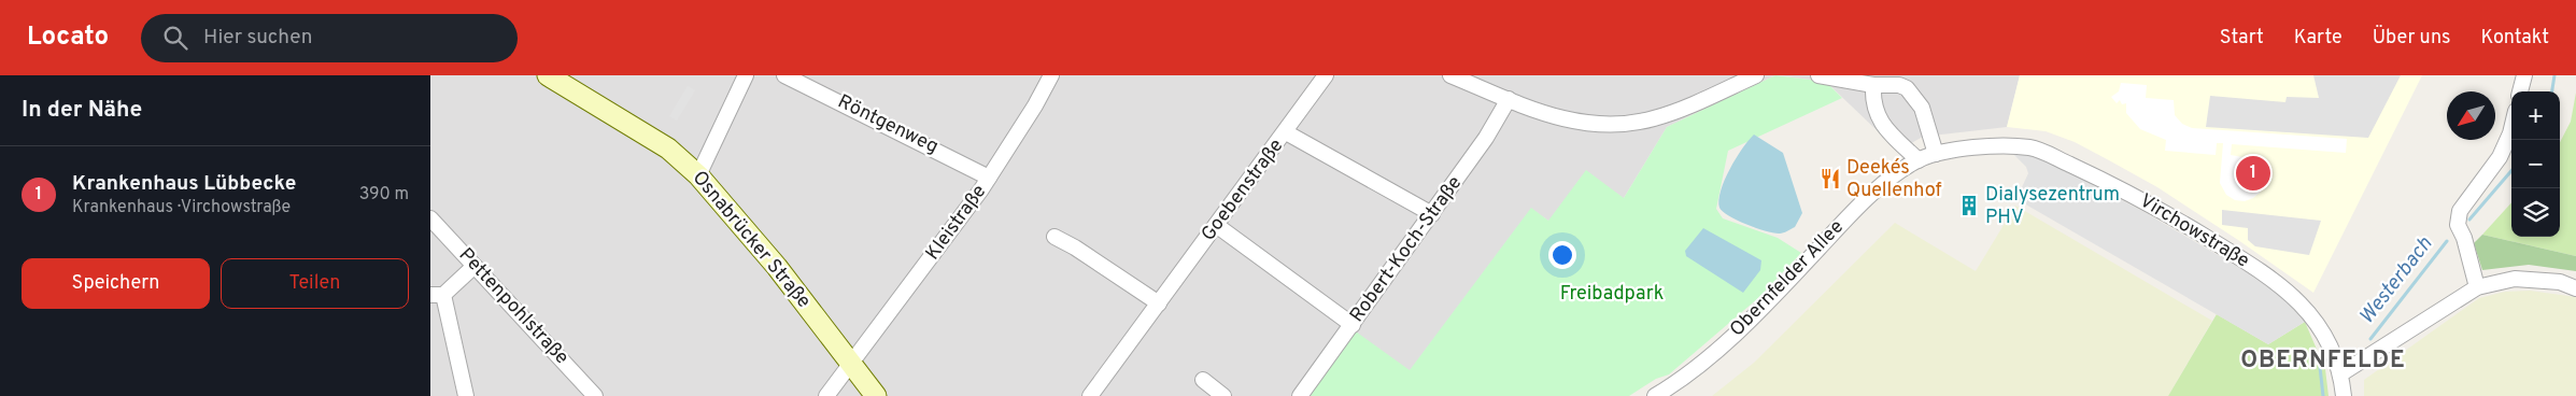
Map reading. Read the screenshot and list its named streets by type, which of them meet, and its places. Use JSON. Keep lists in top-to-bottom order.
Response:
{
  "streets": {
    "street": [
      "Röntgenweg",
      "Goebenstraße",
      "Kleistraße",
      "Virchowstraße",
      "Osnabrücker Straße",
      "Robert-Koch-Straße",
      "Obernfelder Allee",
      "Pettenpohlstraße"
    ]
  },
  "crossings": [
    ["Röntgenweg", "Kleistraße"],
    ["Kleistraße", "Osnabrücker Straße"],
    ["Virchowstraße", "Obernfelder Allee"]
  ],
  "districts": ["OBERNFELDE"],
  "water": ["Westerbach"],
  "parks": ["Freibadpark"],
  "places": {
    "restaurant": ["Deeke´s Quellenhof"],
    "building": ["Dialysezentrum PHV"]
  },
  "north": "bottom left",
  "page": {
    "header": "Locato",
    "search": "Hier suchen",
    "nav": [
      "Start",
      "Karte",
      "Über uns",
      "Kontakt"
    ],
    "heading": "In der Nähe",
    "map_buttons": ["+", "−"],
    "list": [
      {
        "mark": "1",
        "name": "Krankenhaus Lübbecke",
        "note": "Krankenhaus · Virchowstraße",
        "value": "390 m"
      }
    ],
    "pins": "1",
    "buttons": ["Speichern", "Teilen"]
  }
}
